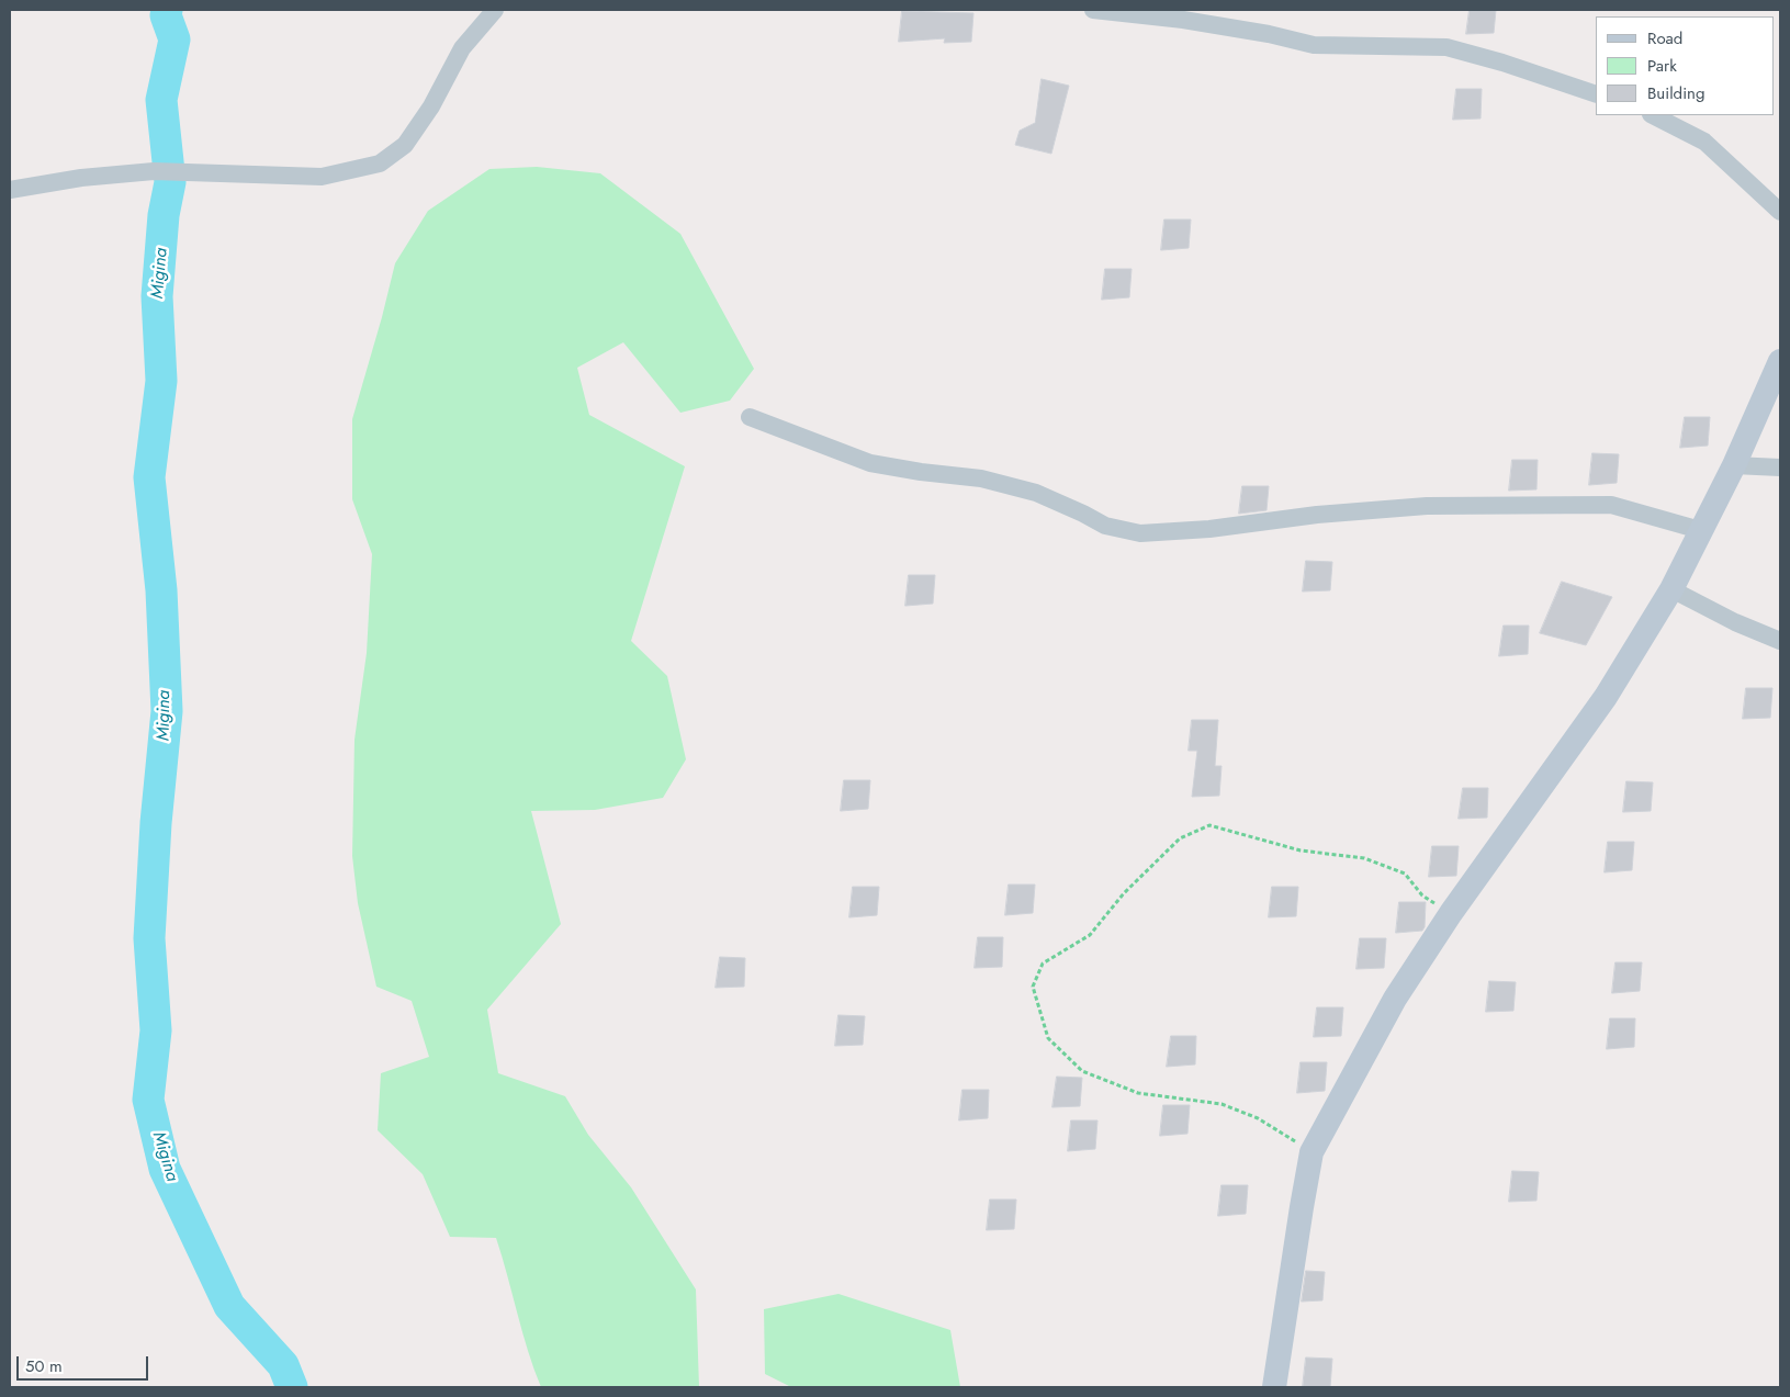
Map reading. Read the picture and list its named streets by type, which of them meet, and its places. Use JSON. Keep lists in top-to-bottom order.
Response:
{
  "water": ["Migina"],
  "legend": ["Road", "Park", "Building"],
  "scale_bar": "50 m"
}
